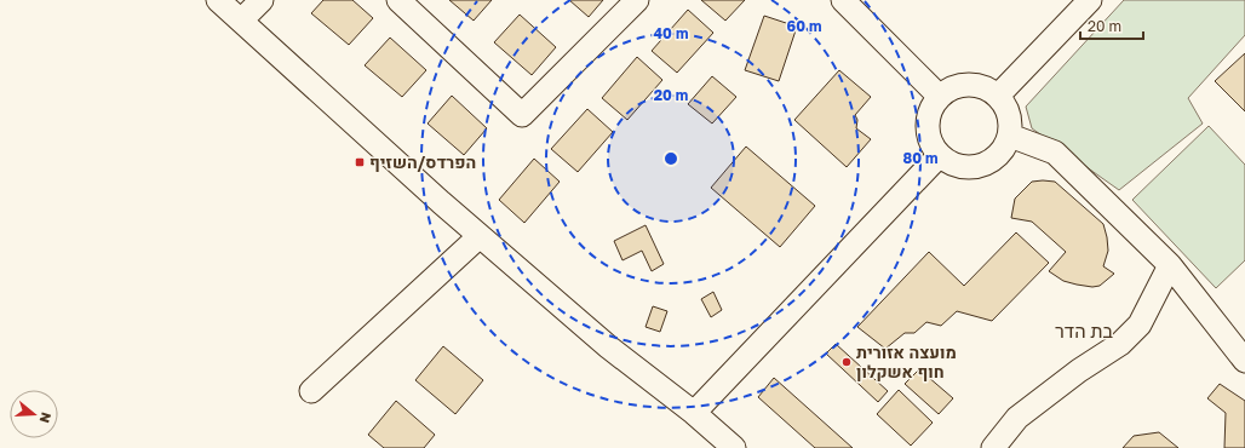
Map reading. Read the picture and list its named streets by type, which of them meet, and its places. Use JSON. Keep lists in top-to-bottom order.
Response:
{
  "districts": ["בת הדר"],
  "places": {
    "transit": ["הפרדס/השזיף"],
    "other": ["מועצה אזורית חוף אשקלון"]
  },
  "scale_bar": "20 m",
  "north": "right",
  "rings": [
    "60 m",
    "40 m",
    "20 m",
    "80 m"
  ]
}
